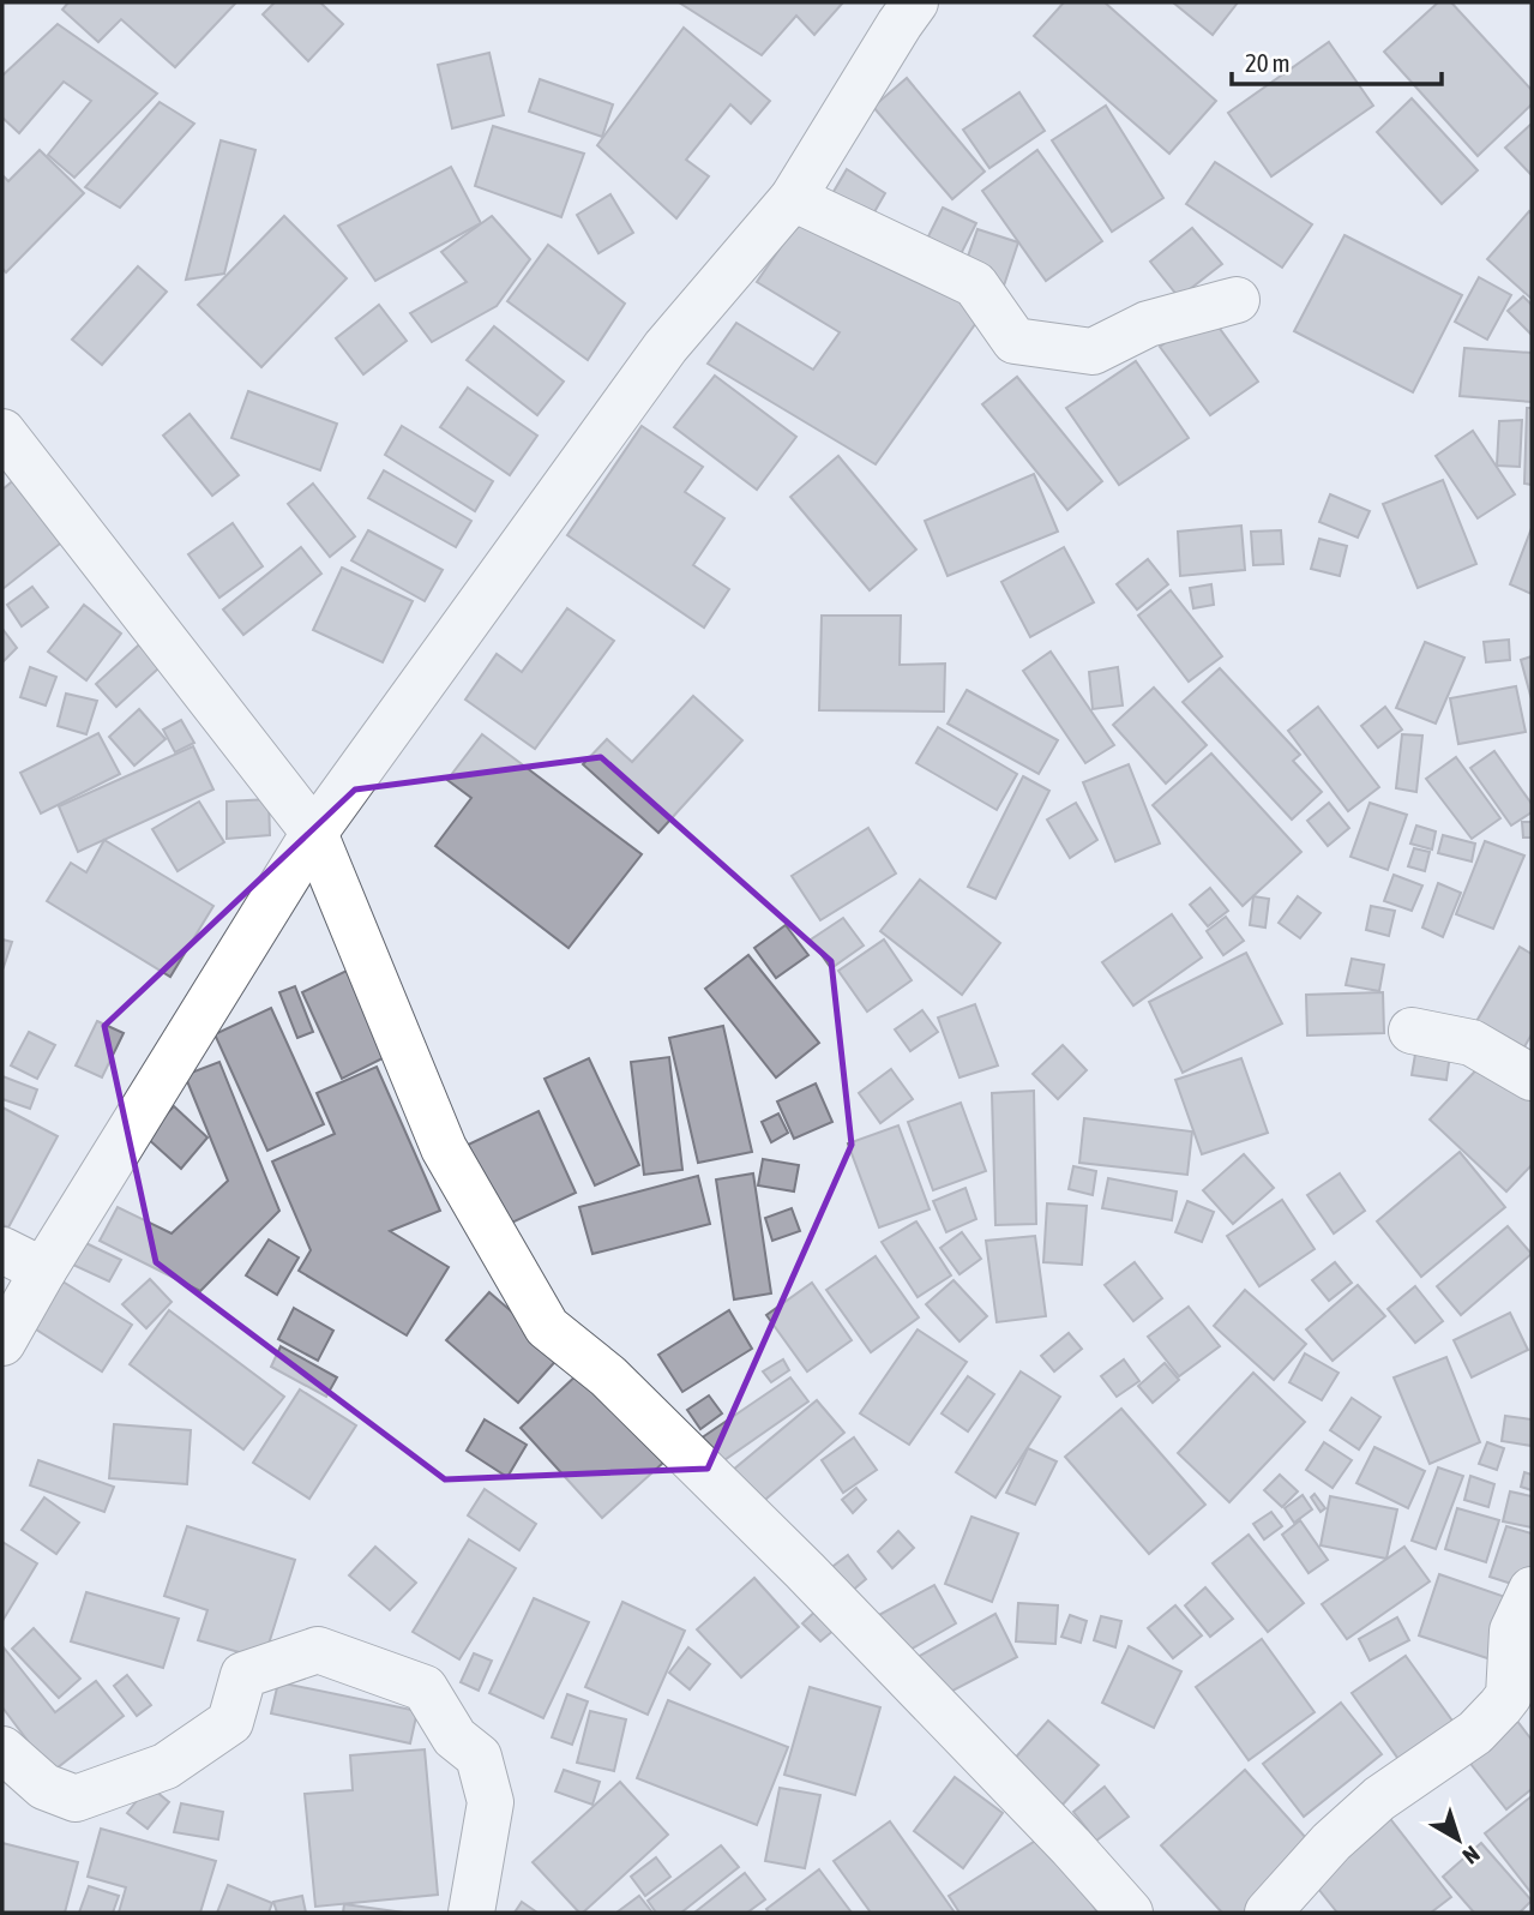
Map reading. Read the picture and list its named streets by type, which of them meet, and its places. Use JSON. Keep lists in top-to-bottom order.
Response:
{
  "scale_bar": "20 m",
  "north": "bottom right"
}
